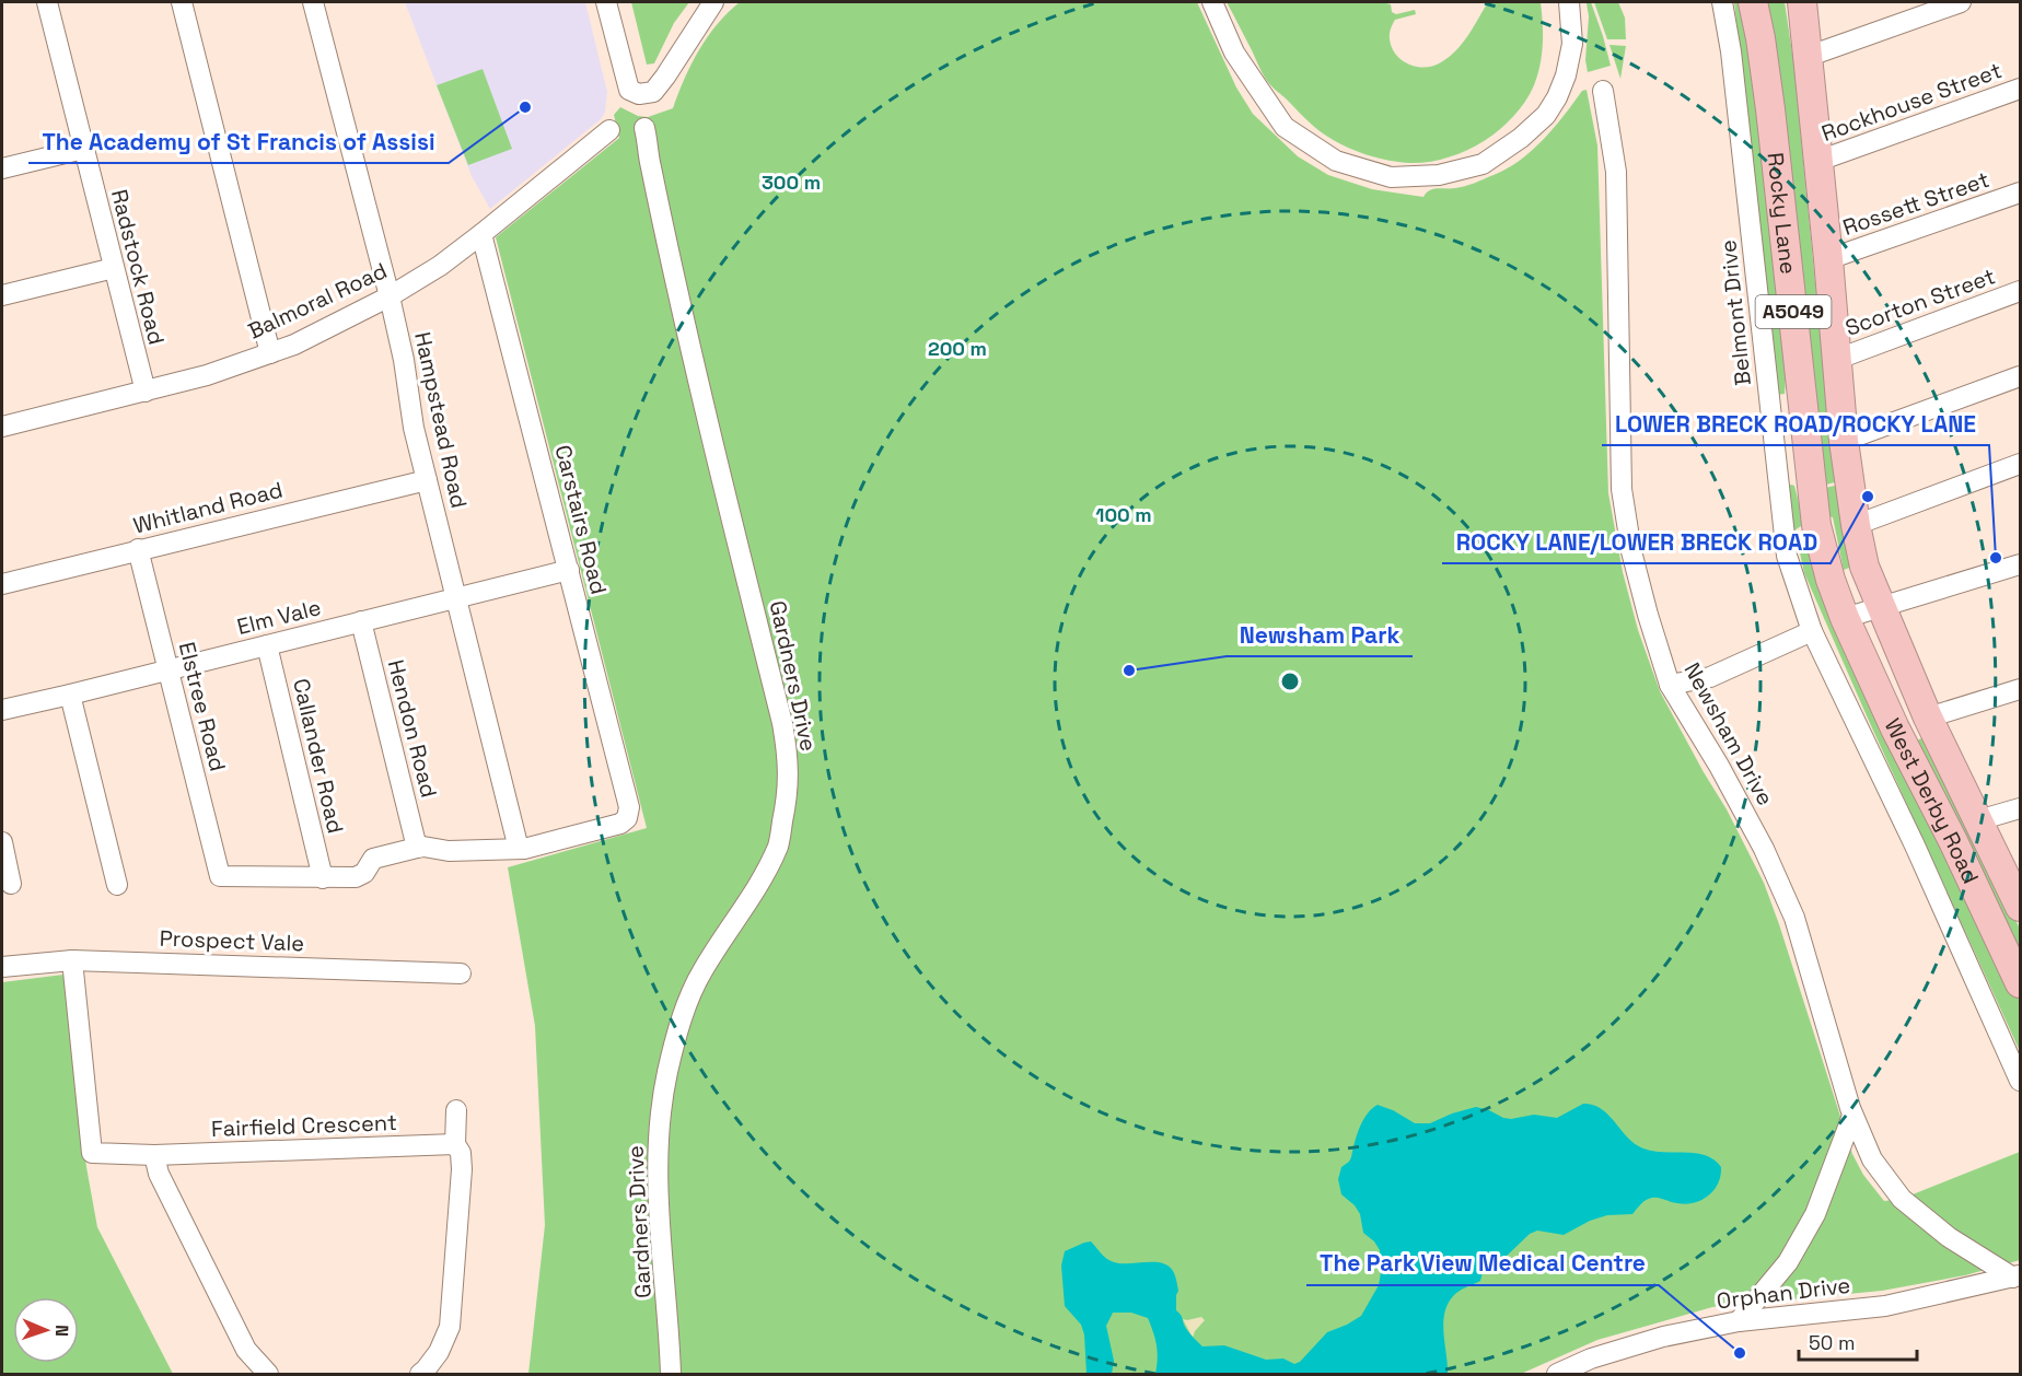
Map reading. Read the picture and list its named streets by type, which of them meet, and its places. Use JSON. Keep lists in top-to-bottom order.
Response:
{
  "streets": {
    "highway": ["Rocky Lane", "A5049", "West Derby Road"],
    "street": [
      "Rockhouse Street",
      "Rossett Street",
      "Radstock Road",
      "Balmoral Road",
      "Scorton Street",
      "Belmont Drive",
      "Hampstead Road",
      "Whitland Road",
      "Carstairs Road",
      "Elm Vale",
      "Gardners Drive",
      "Elstree Road",
      "Hendon Road",
      "Newsham Drive",
      "Callander Road",
      "Prospect Vale",
      "Fairfield Crescent",
      "Orphan Drive"
    ]
  },
  "crossings": [
    ["Rockhouse Street", "Rocky Lane"],
    ["Rossett Street", "Rocky Lane"],
    ["Rocky Lane", "Scorton Street"],
    ["Rocky Lane", "West Derby Road"],
    ["Radstock Road", "Balmoral Road"],
    ["Balmoral Road", "Hampstead Road"],
    ["Balmoral Road", "Carstairs Road"],
    ["Hampstead Road", "Whitland Road"],
    ["Hampstead Road", "Carstairs Road"],
    ["Hampstead Road", "Elm Vale"],
    ["Whitland Road", "Elstree Road"],
    ["Carstairs Road", "Elm Vale"],
    ["Elm Vale", "Elstree Road"],
    ["Elm Vale", "Hendon Road"],
    ["Elm Vale", "Callander Road"],
    ["Elstree Road", "Callander Road"],
    ["Newsham Drive", "Orphan Drive"],
    ["Prospect Vale", "Fairfield Crescent"]
  ],
  "places": [
    "The Academy of St Francis of Assisi",
    "ROCKY LANE/LOWER BRECK ROAD",
    "LOWER BRECK ROAD/ROCKY LANE",
    "Newsham Park",
    "The Park View Medical Centre"
  ],
  "scale_bar": "50 m",
  "north": "right",
  "rings": ["300 m", "200 m", "100 m"]
}
